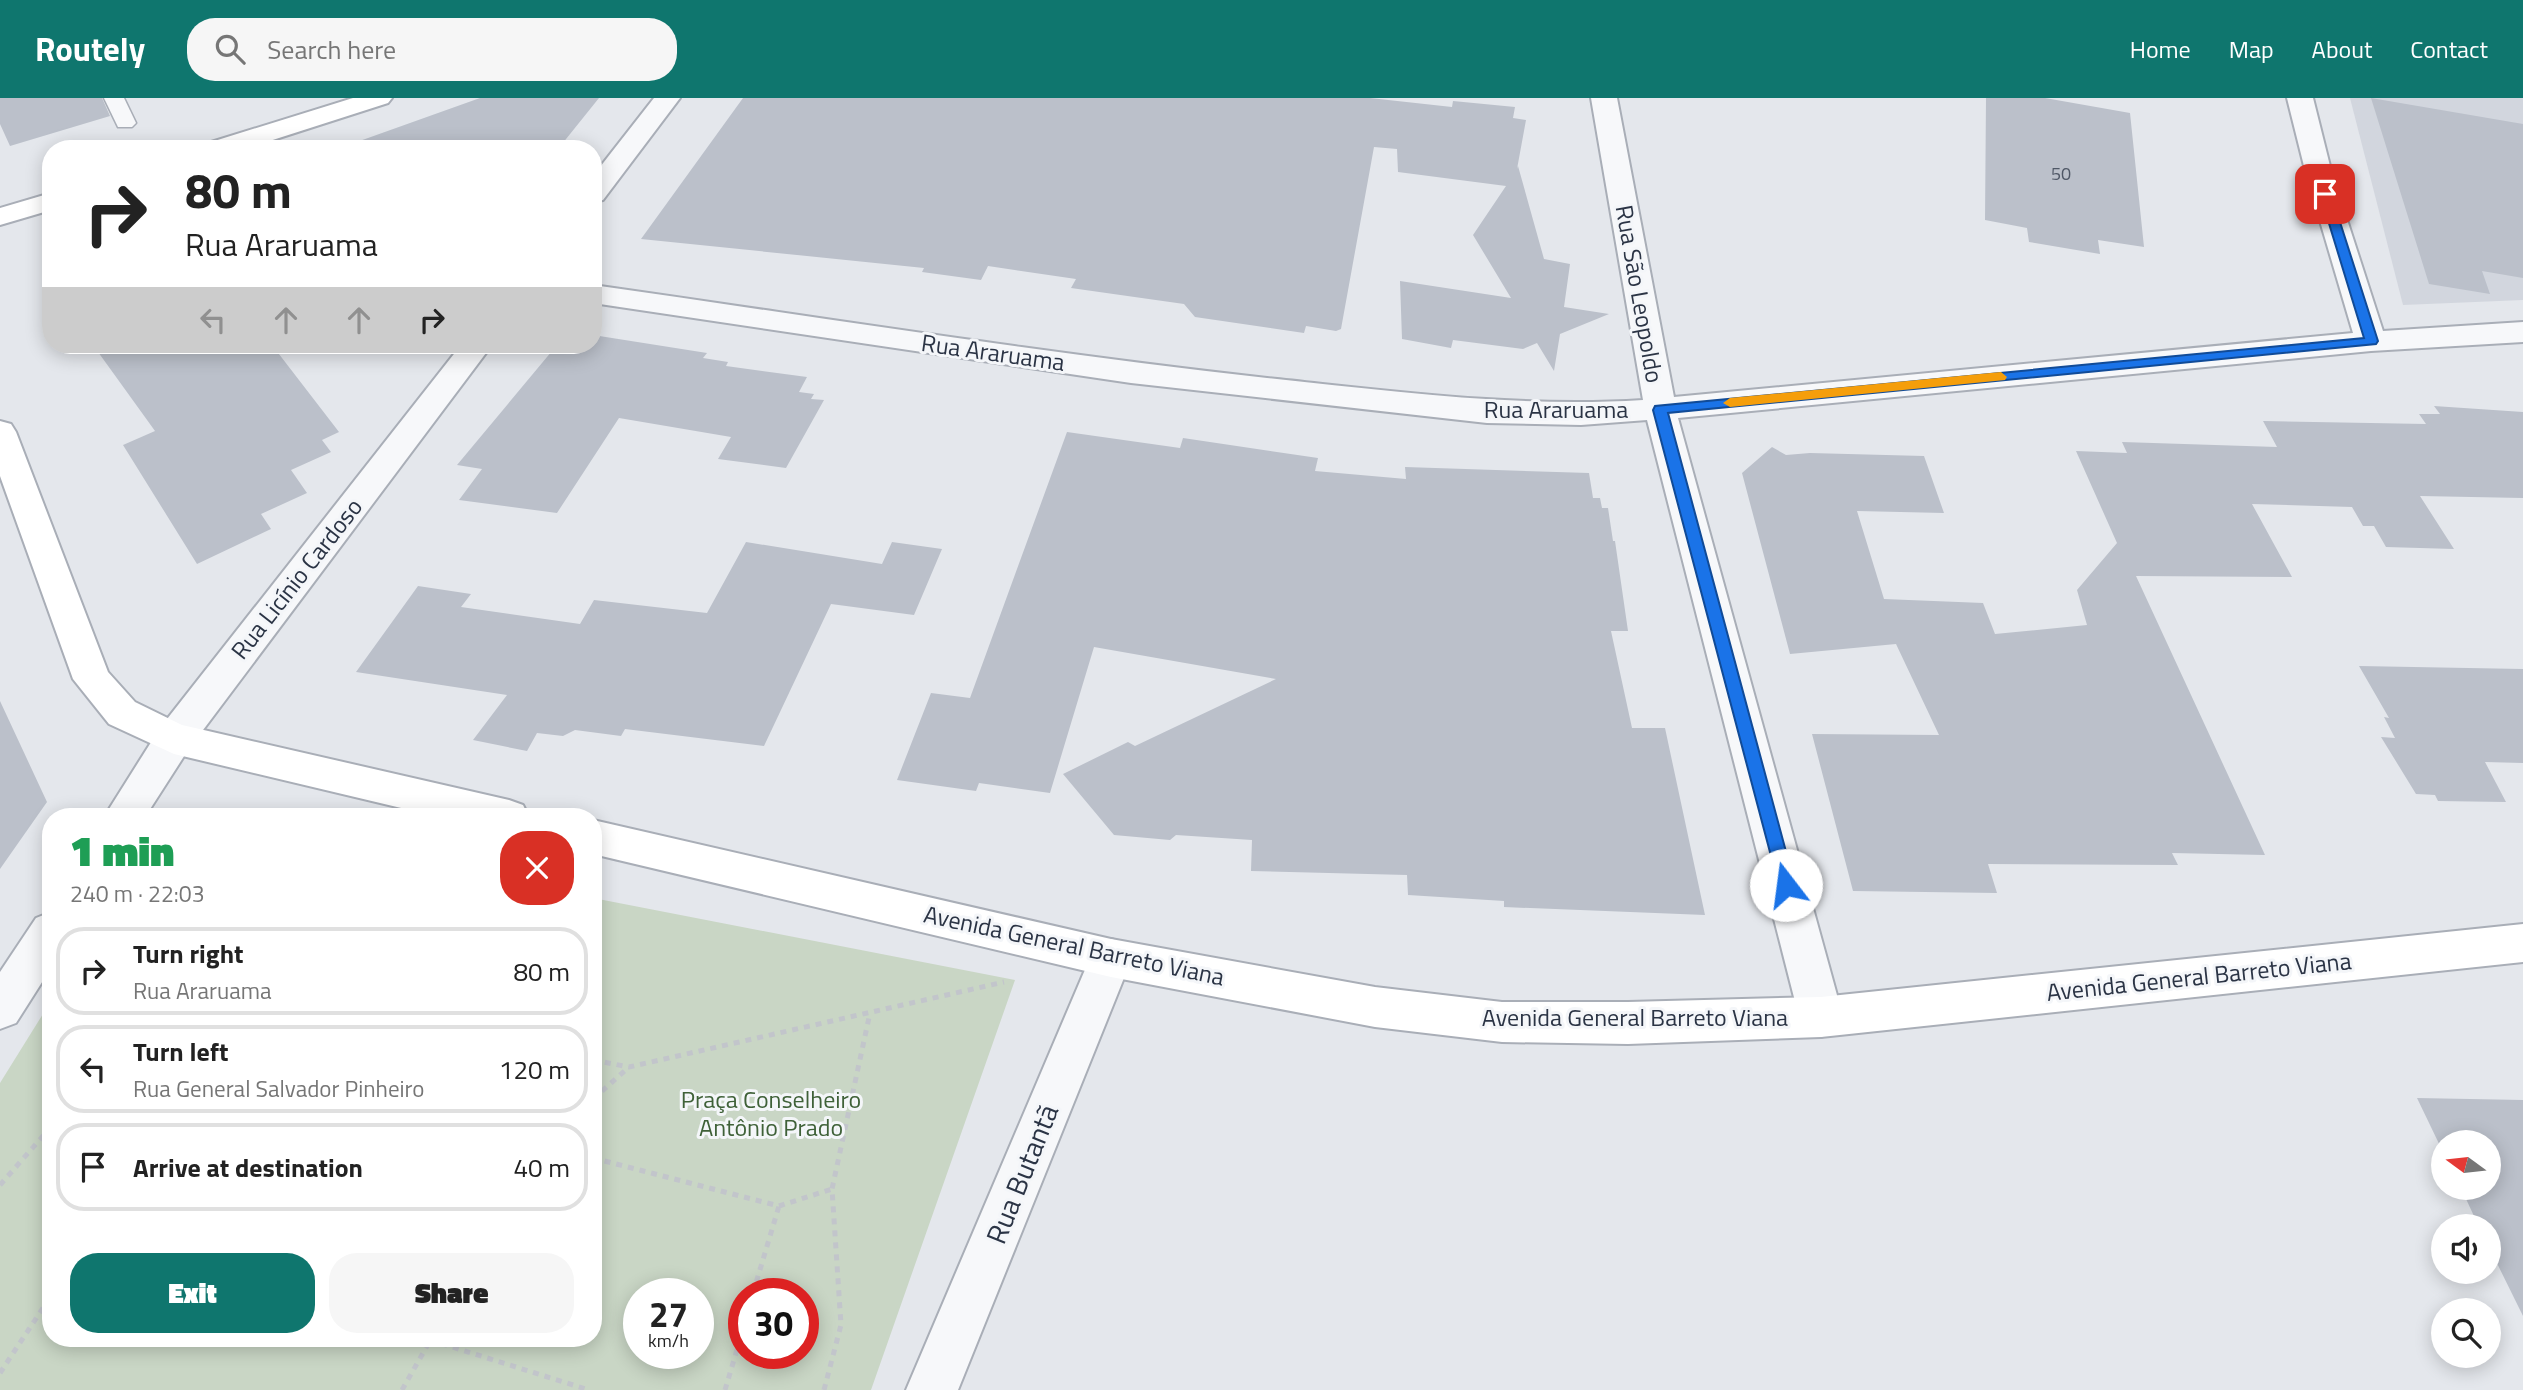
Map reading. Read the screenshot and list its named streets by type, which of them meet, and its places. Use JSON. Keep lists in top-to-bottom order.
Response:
{
  "streets": {
    "street": [
      "Rua São Leopoldo",
      "Rua Araruama",
      "Rua Licínio Cardoso",
      "Avenida General Barreto Viana",
      "Rua Butantã"
    ]
  },
  "crossings": [
    ["Rua São Leopoldo", "Rua Araruama"],
    ["Rua São Leopoldo", "Avenida General Barreto Viana"],
    ["Avenida General Barreto Viana", "Rua Butantã"]
  ],
  "parks": ["Praça Conselheiro Antônio Prado"],
  "house_numbers": ["50"],
  "north": "left",
  "page": {
    "header": "Routely",
    "search": "Search here",
    "nav": [
      "Home",
      "Map",
      "About",
      "Contact"
    ],
    "turn": ["80 m", "Rua Araruama"],
    "heading": ["1 min", "240 m · 22:03"],
    "list": [
      {
        "name": "Turn right",
        "note": "Rua Araruama",
        "value": "80 m"
      },
      {
        "name": "Turn left",
        "note": "Rua General Salvador Pinheiro",
        "value": "120 m"
      },
      {
        "name": "Arrive at destination",
        "value": "40 m"
      }
    ],
    "buttons": ["Exit", "Share"],
    "speed": "27 km/h",
    "limit": "30"
  }
}
